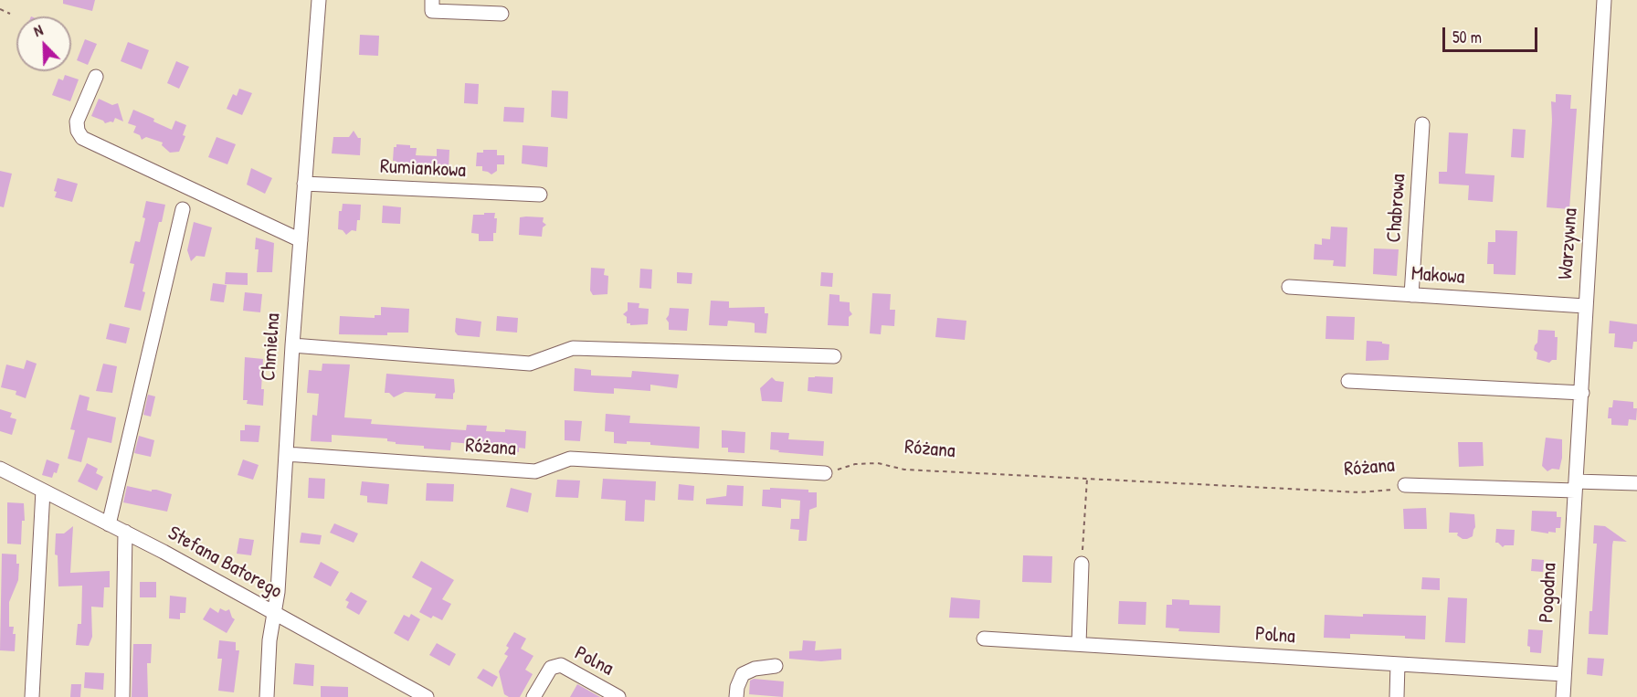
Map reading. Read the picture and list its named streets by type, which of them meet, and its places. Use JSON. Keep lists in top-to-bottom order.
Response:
{
  "streets": {
    "street": [
      "Rumiankowa",
      "Chabrowa",
      "Warzywna",
      "Makowa",
      "Chmielna",
      "Różana",
      "Stefana Batorego",
      "Pogodna",
      "Polna"
    ]
  },
  "crossings": [
    ["Rumiankowa", "Chmielna"],
    ["Chabrowa", "Makowa"],
    ["Warzywna", "Makowa"],
    ["Warzywna", "Różana"],
    ["Warzywna", "Pogodna"],
    ["Chmielna", "Różana"],
    ["Chmielna", "Stefana Batorego"],
    ["Różana", "Pogodna"],
    ["Pogodna", "Polna"]
  ],
  "scale_bar": "50 m",
  "north": "top left"
}
